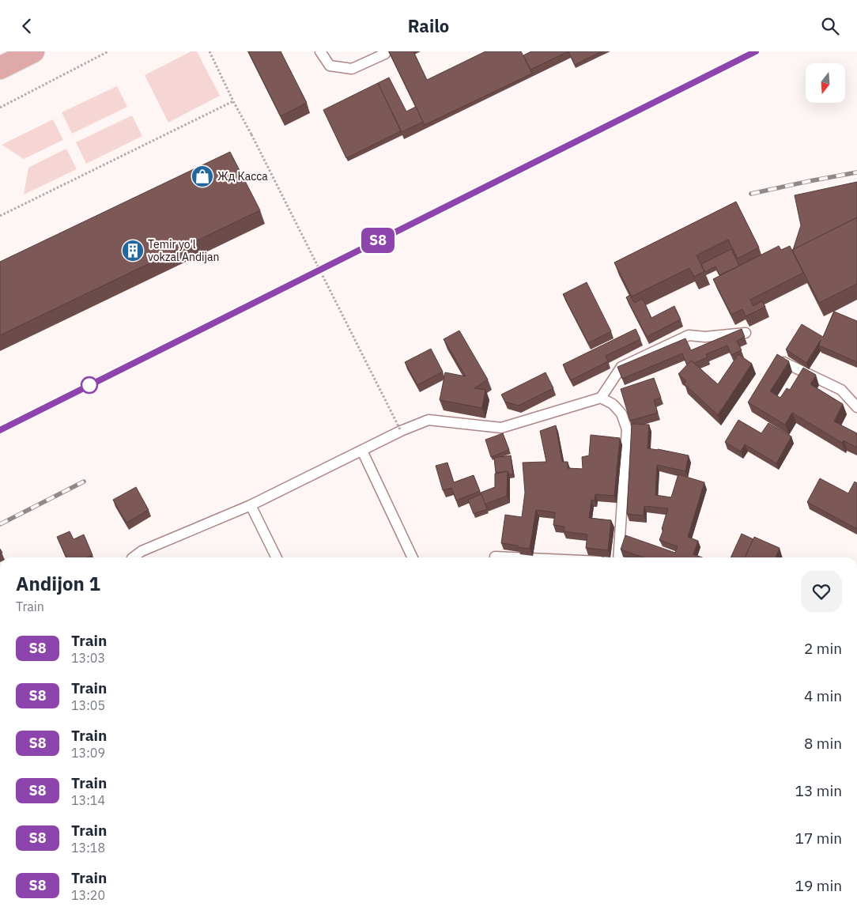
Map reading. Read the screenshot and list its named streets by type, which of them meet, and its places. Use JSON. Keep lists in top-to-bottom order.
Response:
{
  "places": {
    "shop": ["Жд Касса"],
    "building": ["Temir yo'l vokzal Andijan"]
  },
  "north": "bottom",
  "page": {
    "header": "Railo",
    "on_map": "S8",
    "heading": ["Andijon 1", "Train"],
    "list": [
      {
        "mark": "S8",
        "name": "Train",
        "note": "13:03",
        "value": "2 min"
      },
      {
        "mark": "S8",
        "name": "Train",
        "note": "13:05",
        "value": "4 min"
      },
      {
        "mark": "S8",
        "name": "Train",
        "note": "13:09",
        "value": "8 min"
      },
      {
        "mark": "S8",
        "name": "Train",
        "note": "13:14",
        "value": "13 min"
      },
      {
        "mark": "S8",
        "name": "Train",
        "note": "13:18",
        "value": "17 min"
      },
      {
        "mark": "S8",
        "name": "Train",
        "note": "13:20",
        "value": "19 min"
      }
    ]
  }
}
